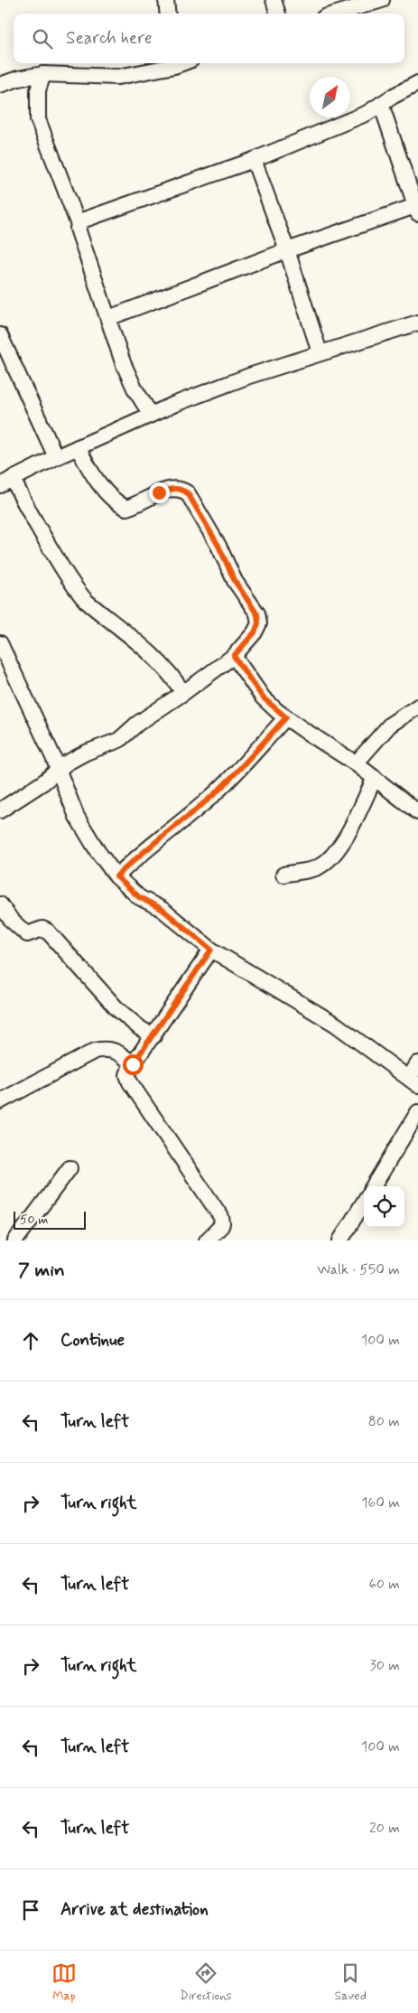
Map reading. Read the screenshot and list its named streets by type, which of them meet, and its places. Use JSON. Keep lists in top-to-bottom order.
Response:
{
  "scale_bar": "50 m",
  "north": "top right",
  "page": {
    "search": "Search here",
    "scale": "50 m",
    "heading": ["7 min", "Walk · 550 m"],
    "list": [
      ["Continue", "100 m"],
      ["Turn left", "80 m"],
      ["Turn right", "160 m"],
      ["Turn left", "60 m"],
      ["Turn right", "30 m"],
      ["Turn left", "100 m"],
      ["Turn left", "20 m"],
      "Arrive at destination"
    ],
    "nav": ["Map", "Directions", "Saved"]
  }
}
